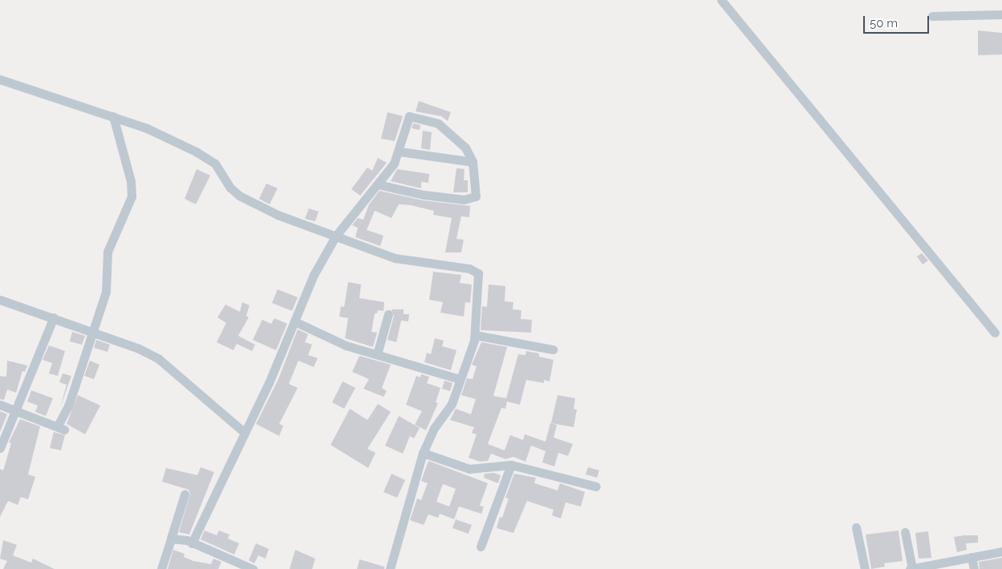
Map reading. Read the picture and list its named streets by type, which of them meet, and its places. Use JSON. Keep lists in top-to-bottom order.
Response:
{
  "scale_bar": "50 m"
}
